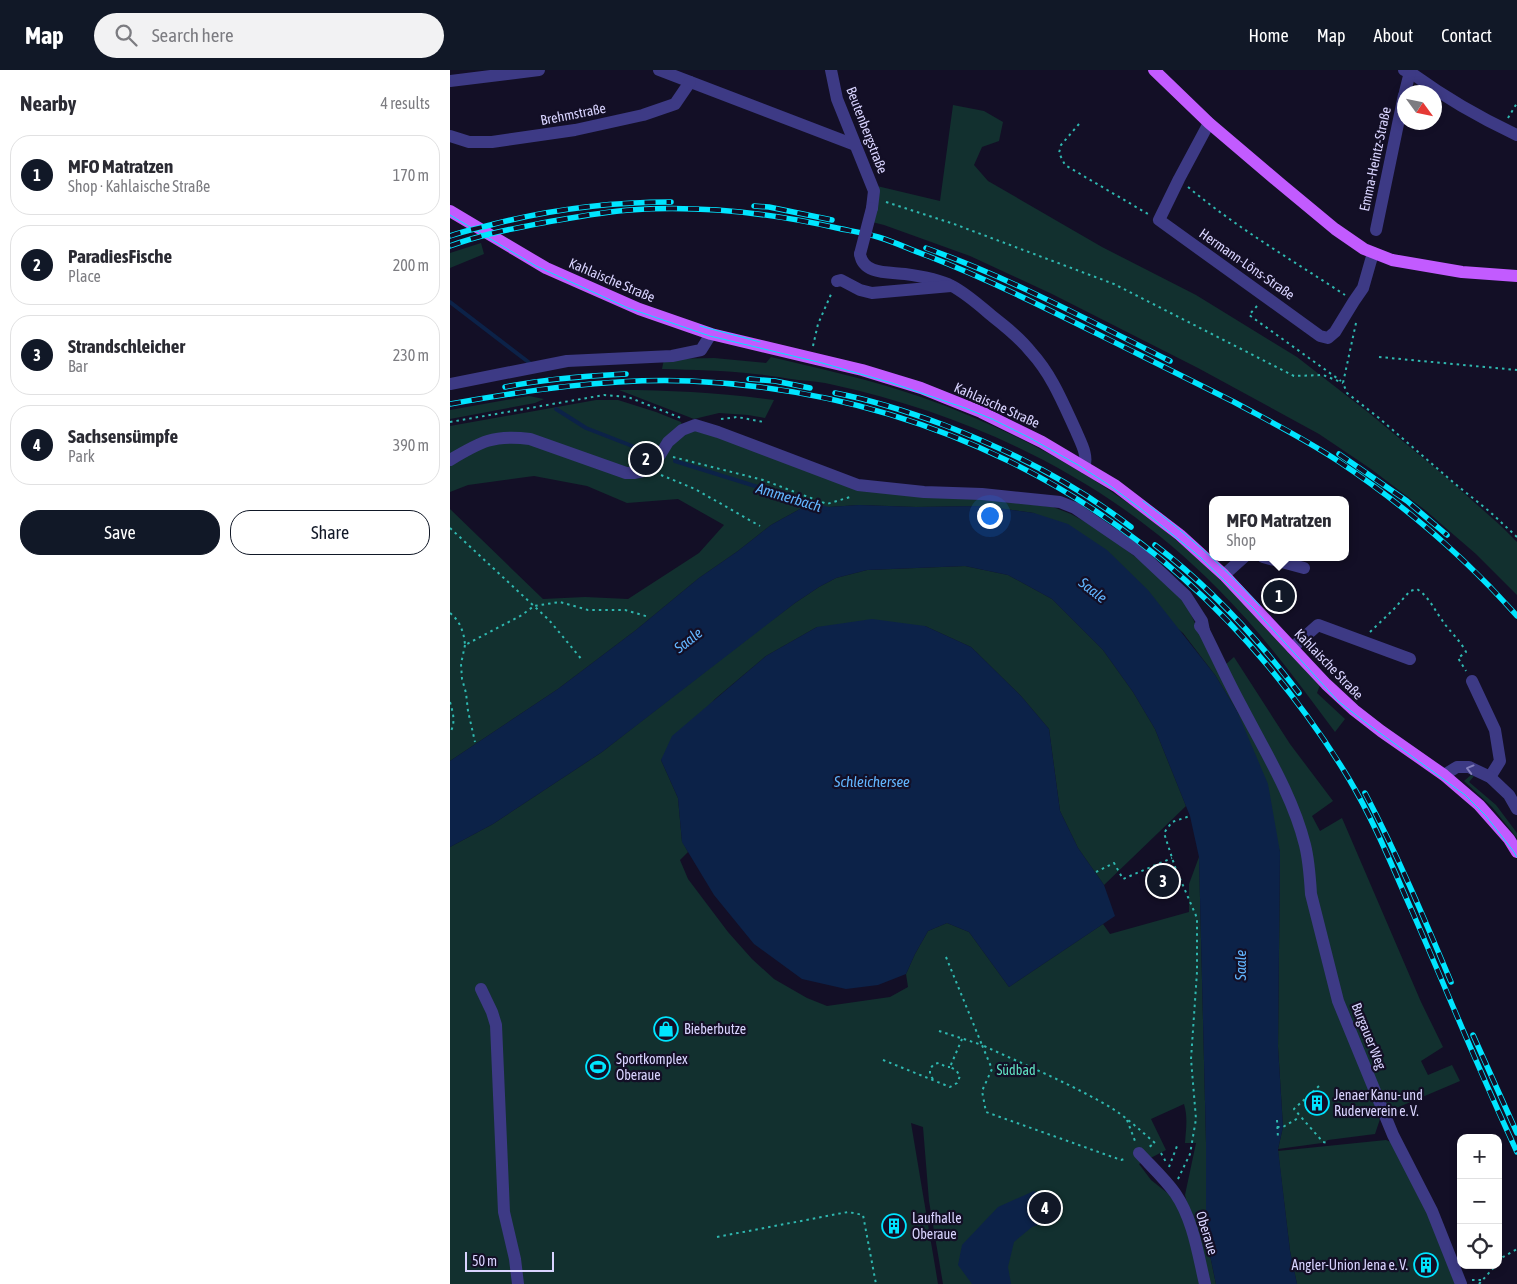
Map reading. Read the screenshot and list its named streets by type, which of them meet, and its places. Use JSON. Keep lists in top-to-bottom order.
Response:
{
  "streets": {
    "main road": ["Kahlaische Straße"],
    "street": [
      "Brehmstraße",
      "Beutenbergstraße",
      "Emma-Heintz-Straße",
      "Hermann-Löns-Straße",
      "Burgauer Weg",
      "Oberaue"
    ]
  },
  "water": ["Ammerbach", "Saale", "Schleichersee"],
  "parks": ["Südbad"],
  "places": {
    "shop": ["Bieberbutze"],
    "sports": ["Sportkomplex Oberaue"],
    "building": ["Jenaer Kanu- und Ruderverein e. V.", "Laufhalle Oberaue", "Angler-Union Jena e. V."]
  },
  "scale_bar": "50 m",
  "north": "bottom right",
  "page": {
    "header": "Map",
    "search": "Search here",
    "nav": [
      "Home",
      "Map",
      "About",
      "Contact"
    ],
    "heading": ["Nearby", "4 results"],
    "list": [
      {
        "mark": "1",
        "name": "MFO Matratzen",
        "note": "Shop · Kahlaische Straße",
        "value": "170 m"
      },
      {
        "mark": "2",
        "name": "ParadiesFische",
        "note": "Place",
        "value": "200 m"
      },
      {
        "mark": "3",
        "name": "Strandschleicher",
        "note": "Bar",
        "value": "230 m"
      },
      {
        "mark": "4",
        "name": "Sachsensümpfe",
        "note": "Park",
        "value": "390 m"
      }
    ],
    "pins": [
      "2",
      "1",
      "3",
      "4"
    ],
    "buttons": ["Save", "Share"],
    "popup": ["MFO Matratzen", "Shop"],
    "map_buttons": ["+", "−"],
    "scale": "50 m"
  }
}
